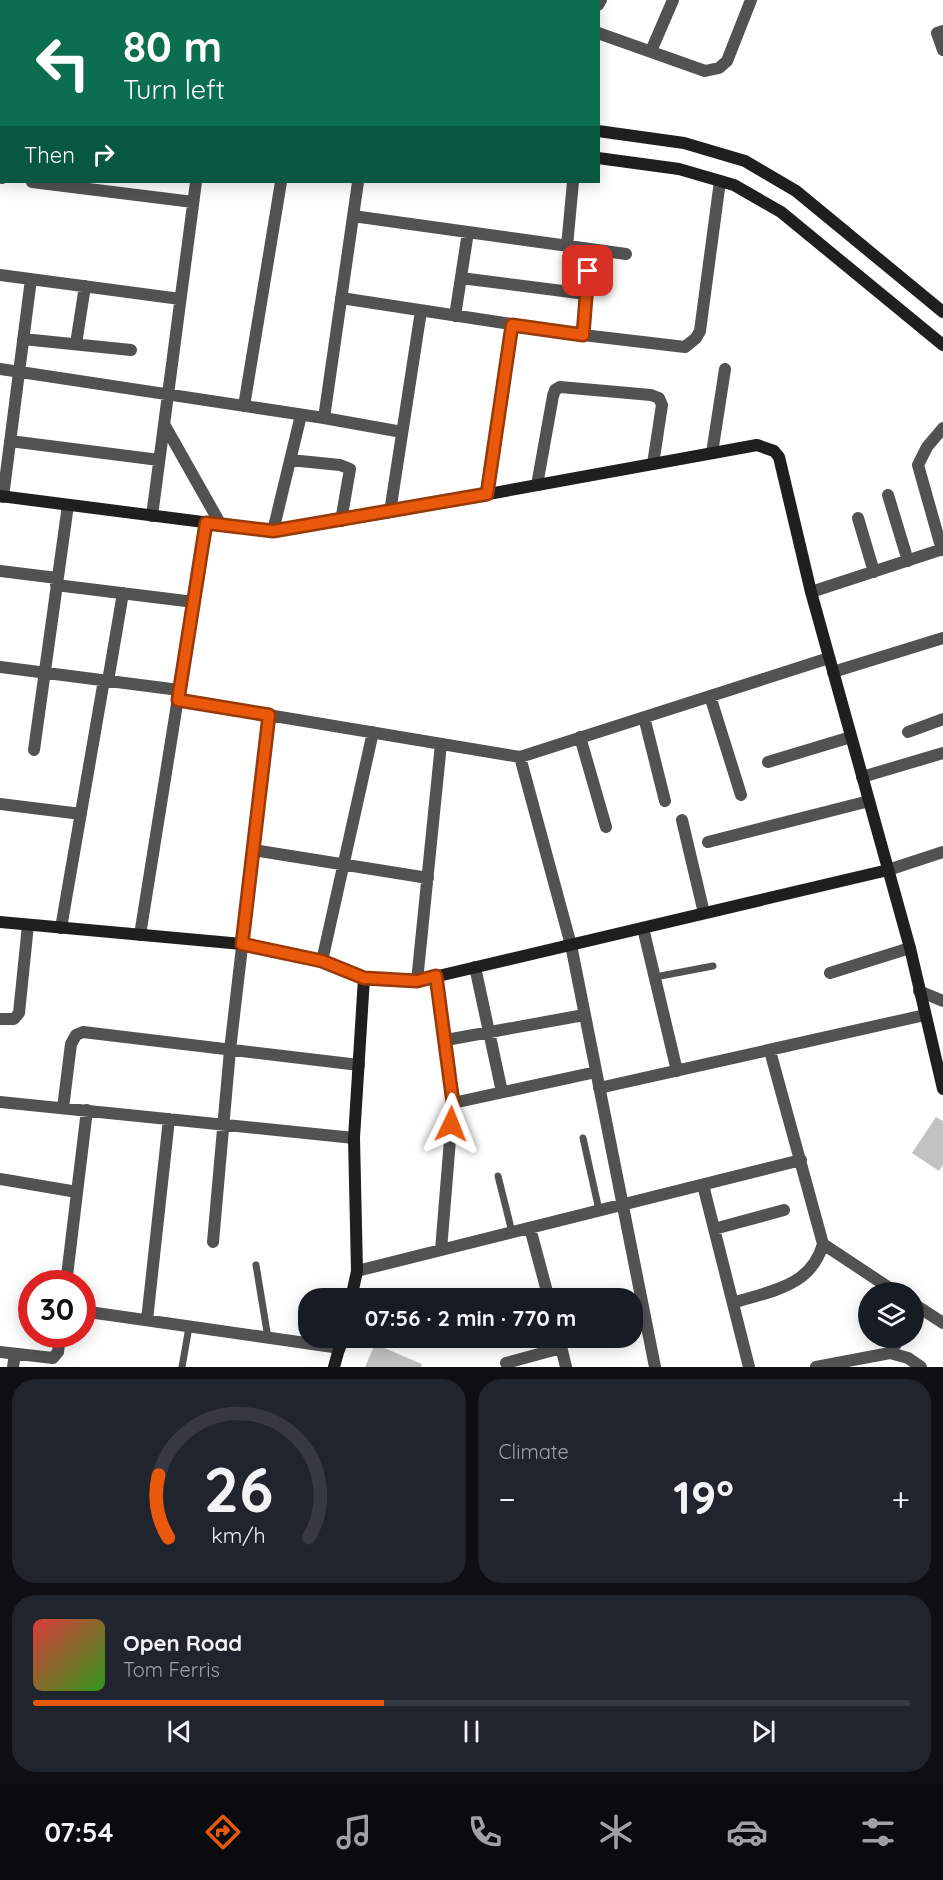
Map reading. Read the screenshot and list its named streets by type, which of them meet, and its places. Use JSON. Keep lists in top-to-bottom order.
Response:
{
  "page": {
    "turn": ["80 m", "Turn left"],
    "then": "Then",
    "limit": "30",
    "trip": "07:56 · 2 min · 770 m",
    "tile": "Climate",
    "heat": ["−", "19°", "+"],
    "song": ["Open Road", "Tom Ferris"],
    "tabs": "07:54",
    "gauge": ["26", "km/h"]
  }
}
